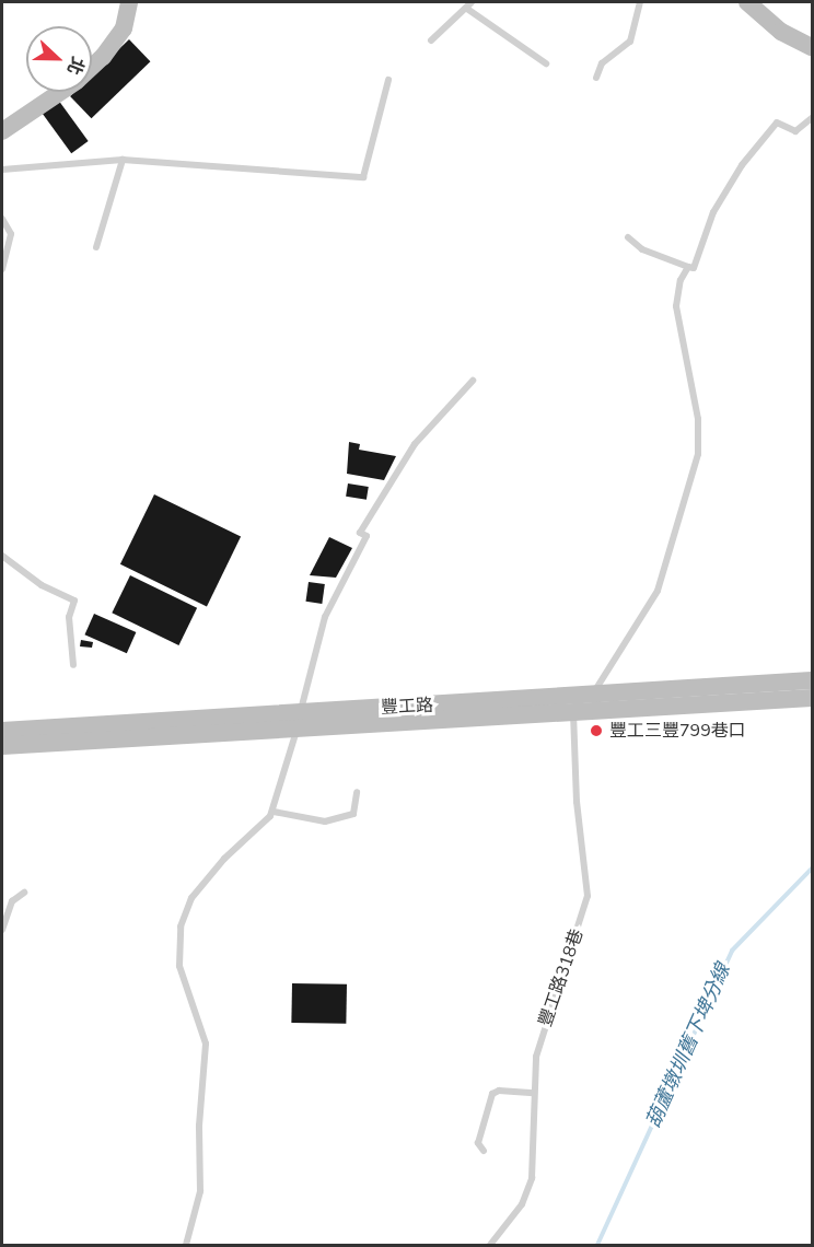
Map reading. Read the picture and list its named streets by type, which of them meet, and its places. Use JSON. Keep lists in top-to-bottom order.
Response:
{
  "streets": {
    "street": ["豐工路"],
    "lane": ["豐工路318巷"]
  },
  "crossings": [
    ["豐工路", "豐工路318巷"]
  ],
  "water": ["葫蘆墩圳舊下埤分線"],
  "places": ["豐工三豐799巷口"],
  "north": "right"
}
